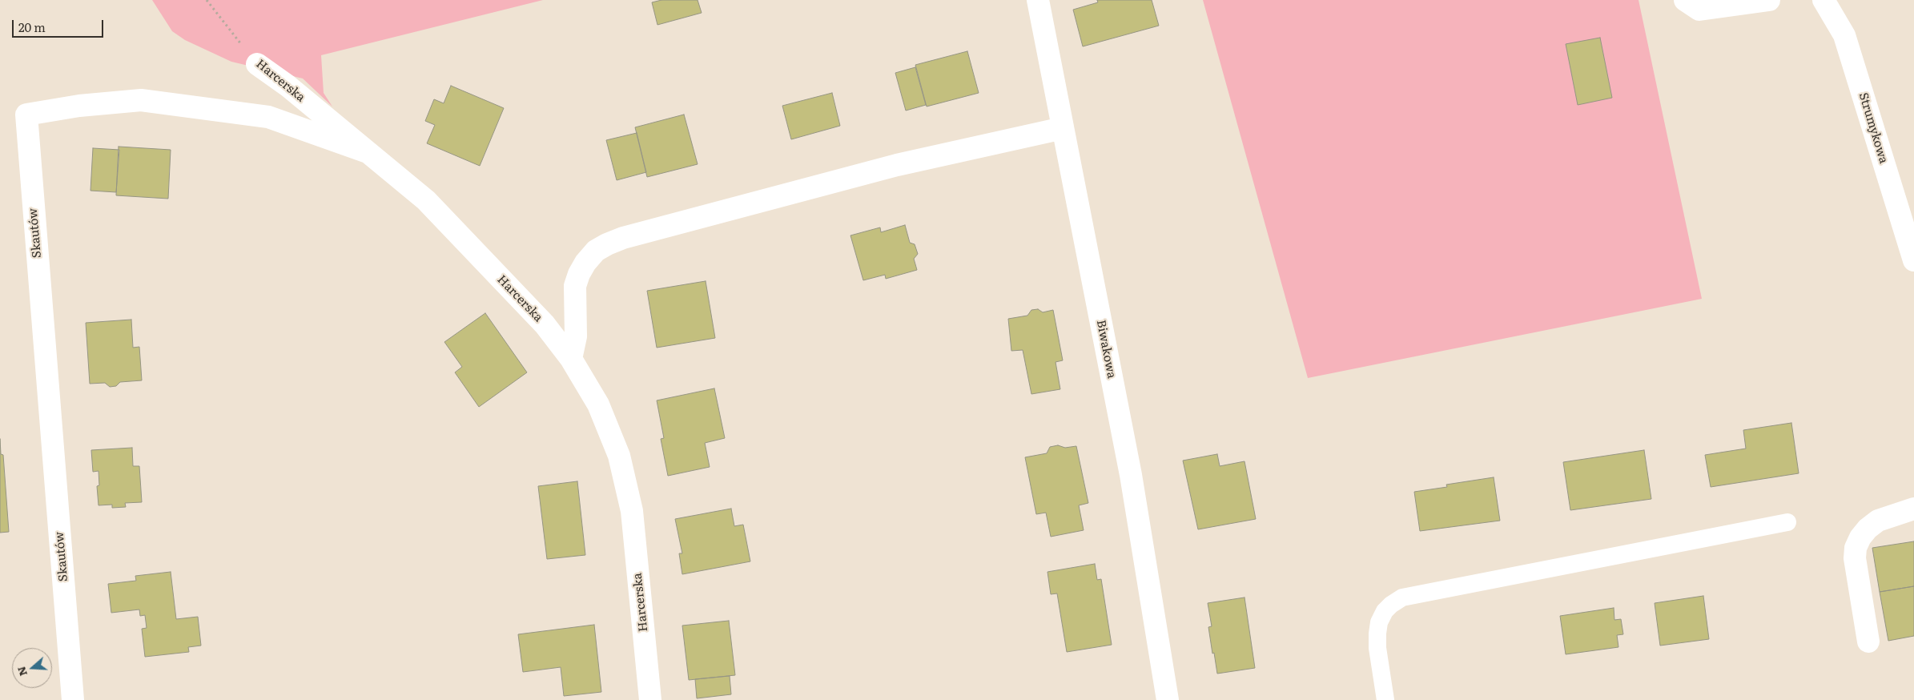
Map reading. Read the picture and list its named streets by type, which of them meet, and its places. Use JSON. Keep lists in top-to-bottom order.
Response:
{
  "streets": {
    "street": [
      "Harcerska",
      "Strumykowa",
      "Skautów",
      "Biwakowa"
    ]
  },
  "crossings": [
    ["Harcerska", "Skautów"]
  ],
  "scale_bar": "20 m",
  "north": "left"
}
